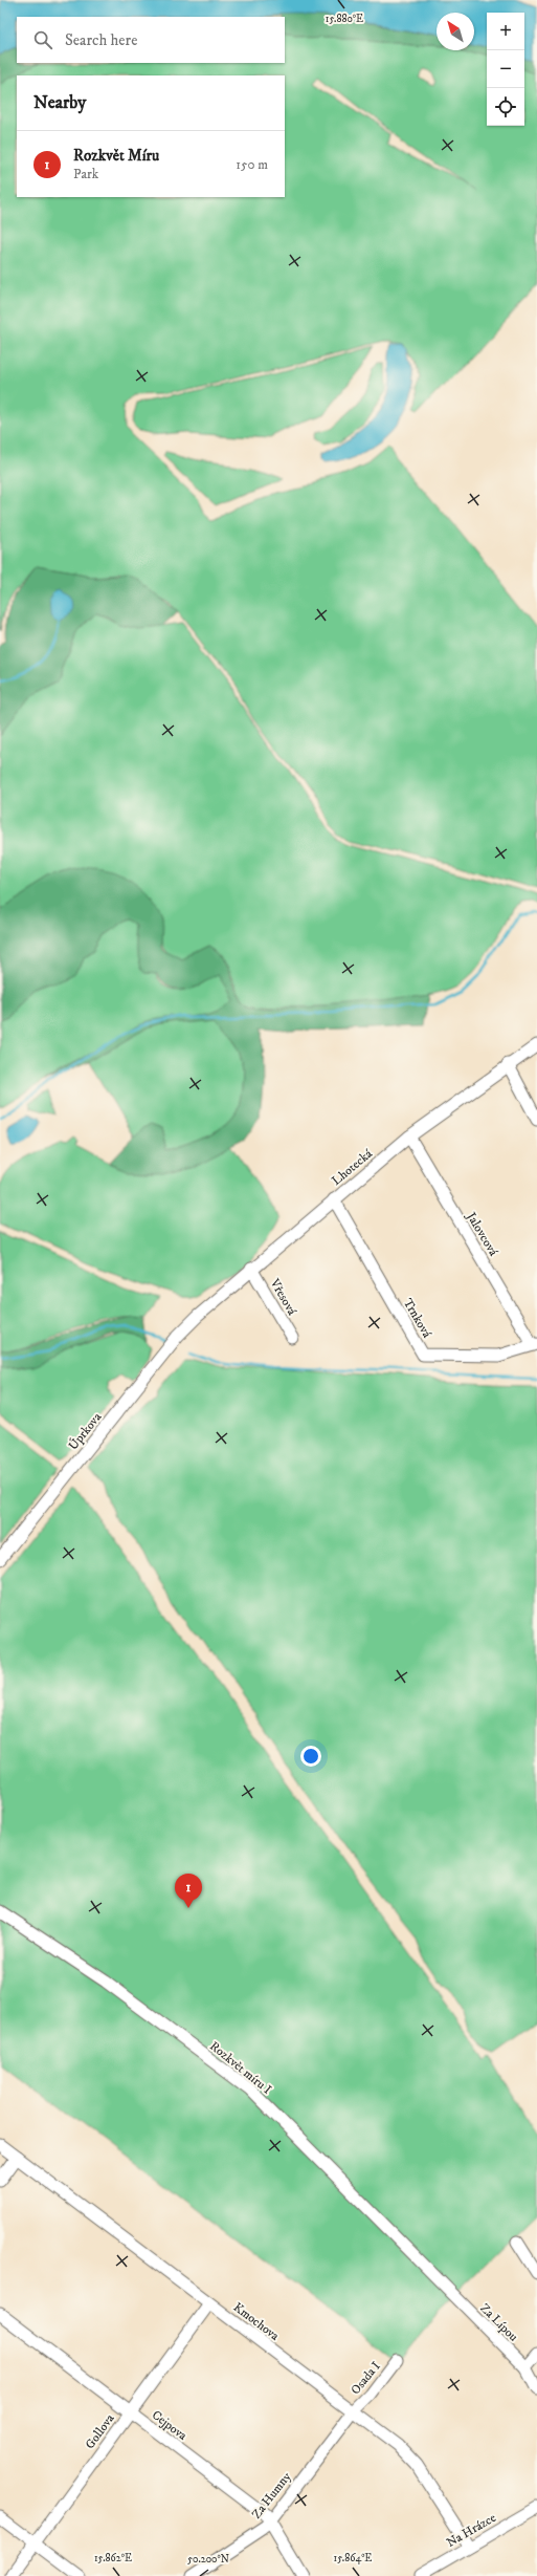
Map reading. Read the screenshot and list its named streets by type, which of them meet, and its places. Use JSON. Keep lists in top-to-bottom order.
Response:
{
  "streets": {
    "street": [
      "Lhotecká",
      "Jalovcová",
      "Vřesová",
      "Trnková",
      "Úprkova",
      "Rozkvět míru I",
      "Kmochova",
      "Za Lípou",
      "Osada I",
      "Cejpova",
      "Gollova",
      "Za Humny",
      "Na Hrázce"
    ]
  },
  "crossings": [
    ["Lhotecká", "Jalovcová"],
    ["Lhotecká", "Vřesová"],
    ["Lhotecká", "Trnková"],
    ["Lhotecká", "Úprkova"],
    ["Jalovcová", "Trnková"],
    ["Rozkvět míru I", "Za Lípou"],
    ["Kmochova", "Osada I"],
    ["Kmochova", "Gollova"],
    ["Kmochova", "Za Humny"],
    ["Kmochova", "Na Hrázce"],
    ["Osada I", "Za Humny"],
    ["Cejpova", "Gollova"],
    ["Cejpova", "Za Humny"]
  ],
  "north": "top left",
  "page": {
    "map_buttons": ["+", "−"],
    "search": "Search here",
    "heading": "Nearby",
    "list": [
      {
        "mark": "1",
        "name": "Rozkvět Míru",
        "note": "Park",
        "value": "150 m"
      }
    ],
    "pins": "1"
  },
  "coordinates": [
    "15.880°E",
    "15.862°E",
    "15.864°E",
    "50.200°N"
  ]
}
